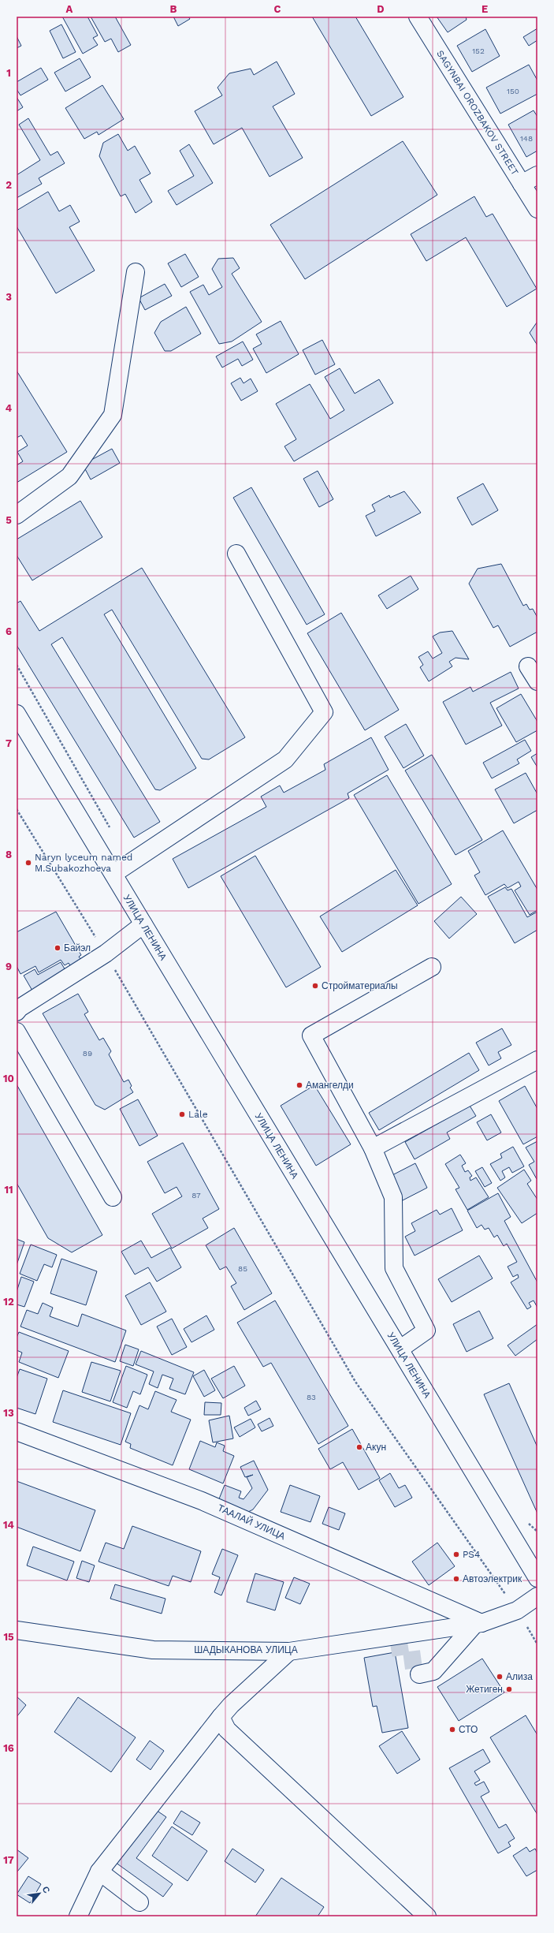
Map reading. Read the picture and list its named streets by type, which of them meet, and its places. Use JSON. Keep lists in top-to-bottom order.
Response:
{
  "streets": {
    "street": [
      "SAGYNBAI OROZBAKOV STREET",
      "УЛИЦА ЛЕНИНА",
      "ТААЛАЙ УЛИЦА",
      "ШАДЫКАНОВА УЛИЦА"
    ]
  },
  "crossings": [
    ["ТААЛАЙ УЛИЦА", "ШАДЫКАНОВА УЛИЦА"]
  ],
  "places": [
    "Naryn lyceum named M.Subakozhoeva",
    "Байэл",
    "Стройматериалы",
    "Амангелди",
    "Lale",
    "Акун",
    "PS4",
    "Автоэлектрик",
    "Ализа",
    "Жетиген",
    "СТО"
  ],
  "house_numbers": [
    "152",
    "150",
    "148",
    "89",
    "87",
    "85",
    "83"
  ],
  "north": "top right",
  "grid": {
    "columns": [
      "A",
      "B",
      "C",
      "D",
      "E"
    ],
    "rows": [
      "1",
      "2",
      "3",
      "4",
      "5",
      "6",
      "7",
      "8",
      "9",
      "10",
      "11",
      "12",
      "13",
      "14",
      "15",
      "16",
      "17"
    ]
  }
}
